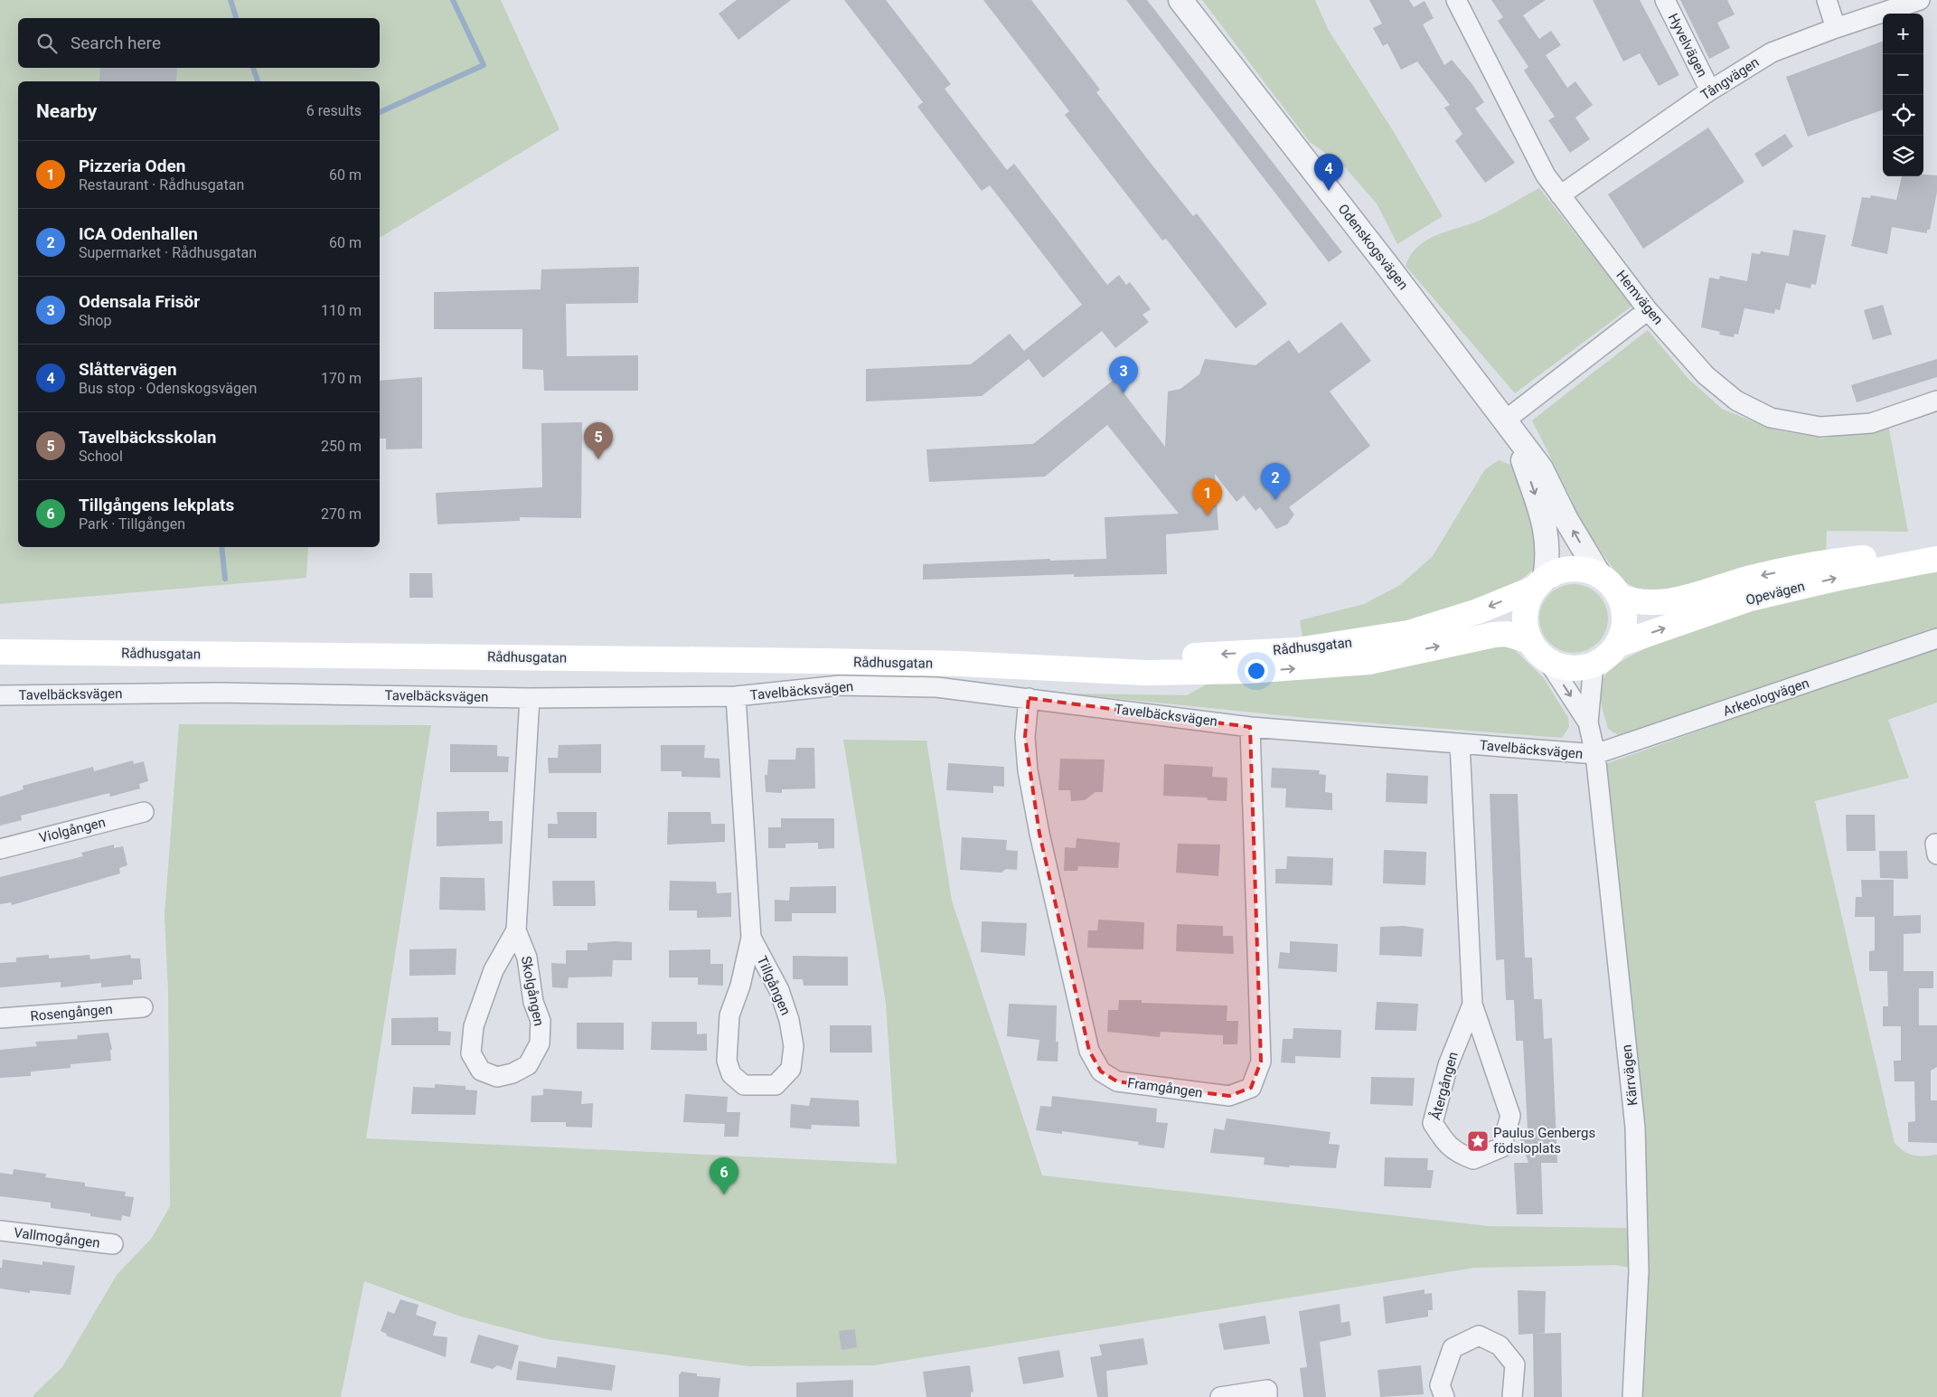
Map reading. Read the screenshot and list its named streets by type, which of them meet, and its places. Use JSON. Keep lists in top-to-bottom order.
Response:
{
  "streets": {
    "main road": ["Opevägen", "Rådhusgatan"],
    "street": [
      "Hyvelvägen",
      "Tångvägen",
      "Odenskogsvägen",
      "Hemvägen",
      "Tavelbäcksvägen",
      "Arkeologvägen",
      "Violgången",
      "Tillgången",
      "Skolgången",
      "Rosengången",
      "Kärrvägen",
      "Återgången",
      "Framgången",
      "Vallmogången"
    ]
  },
  "crossings": [
    ["Hyvelvägen", "Tångvägen"],
    ["Tångvägen", "Hemvägen"],
    ["Odenskogsvägen", "Opevägen"],
    ["Odenskogsvägen", "Rådhusgatan"],
    ["Odenskogsvägen", "Tavelbäcksvägen"],
    ["Opevägen", "Rådhusgatan"],
    ["Opevägen", "Tavelbäcksvägen"],
    ["Rådhusgatan", "Tavelbäcksvägen"],
    ["Tavelbäcksvägen", "Arkeologvägen"],
    ["Tavelbäcksvägen", "Tillgången"],
    ["Tavelbäcksvägen", "Skolgången"],
    ["Tavelbäcksvägen", "Kärrvägen"],
    ["Tavelbäcksvägen", "Återgången"],
    ["Tavelbäcksvägen", "Framgången"],
    ["Arkeologvägen", "Kärrvägen"]
  ],
  "places": {
    "place": ["Paulus Genbergs födsloplats"]
  },
  "page": {
    "map_buttons": ["+", "−"],
    "search": "Search here",
    "heading": ["Nearby", "6 results"],
    "list": [
      {
        "mark": "1",
        "name": "Pizzeria Oden",
        "note": "Restaurant · Rådhusgatan",
        "value": "60 m"
      },
      {
        "mark": "2",
        "name": "ICA Odenhallen",
        "note": "Supermarket · Rådhusgatan",
        "value": "60 m"
      },
      {
        "mark": "3",
        "name": "Odensala Frisör",
        "note": "Shop",
        "value": "110 m"
      },
      {
        "mark": "4",
        "name": "Slåttervägen",
        "note": "Bus stop · Odenskogsvägen",
        "value": "170 m"
      },
      {
        "mark": "5",
        "name": "Tavelbäcksskolan",
        "note": "School",
        "value": "250 m"
      },
      {
        "mark": "6",
        "name": "Tillgångens lekplats",
        "note": "Park · Tillgången",
        "value": "270 m"
      }
    ],
    "pins": [
      "4",
      "3",
      "5",
      "2",
      "1",
      "6"
    ]
  }
}
